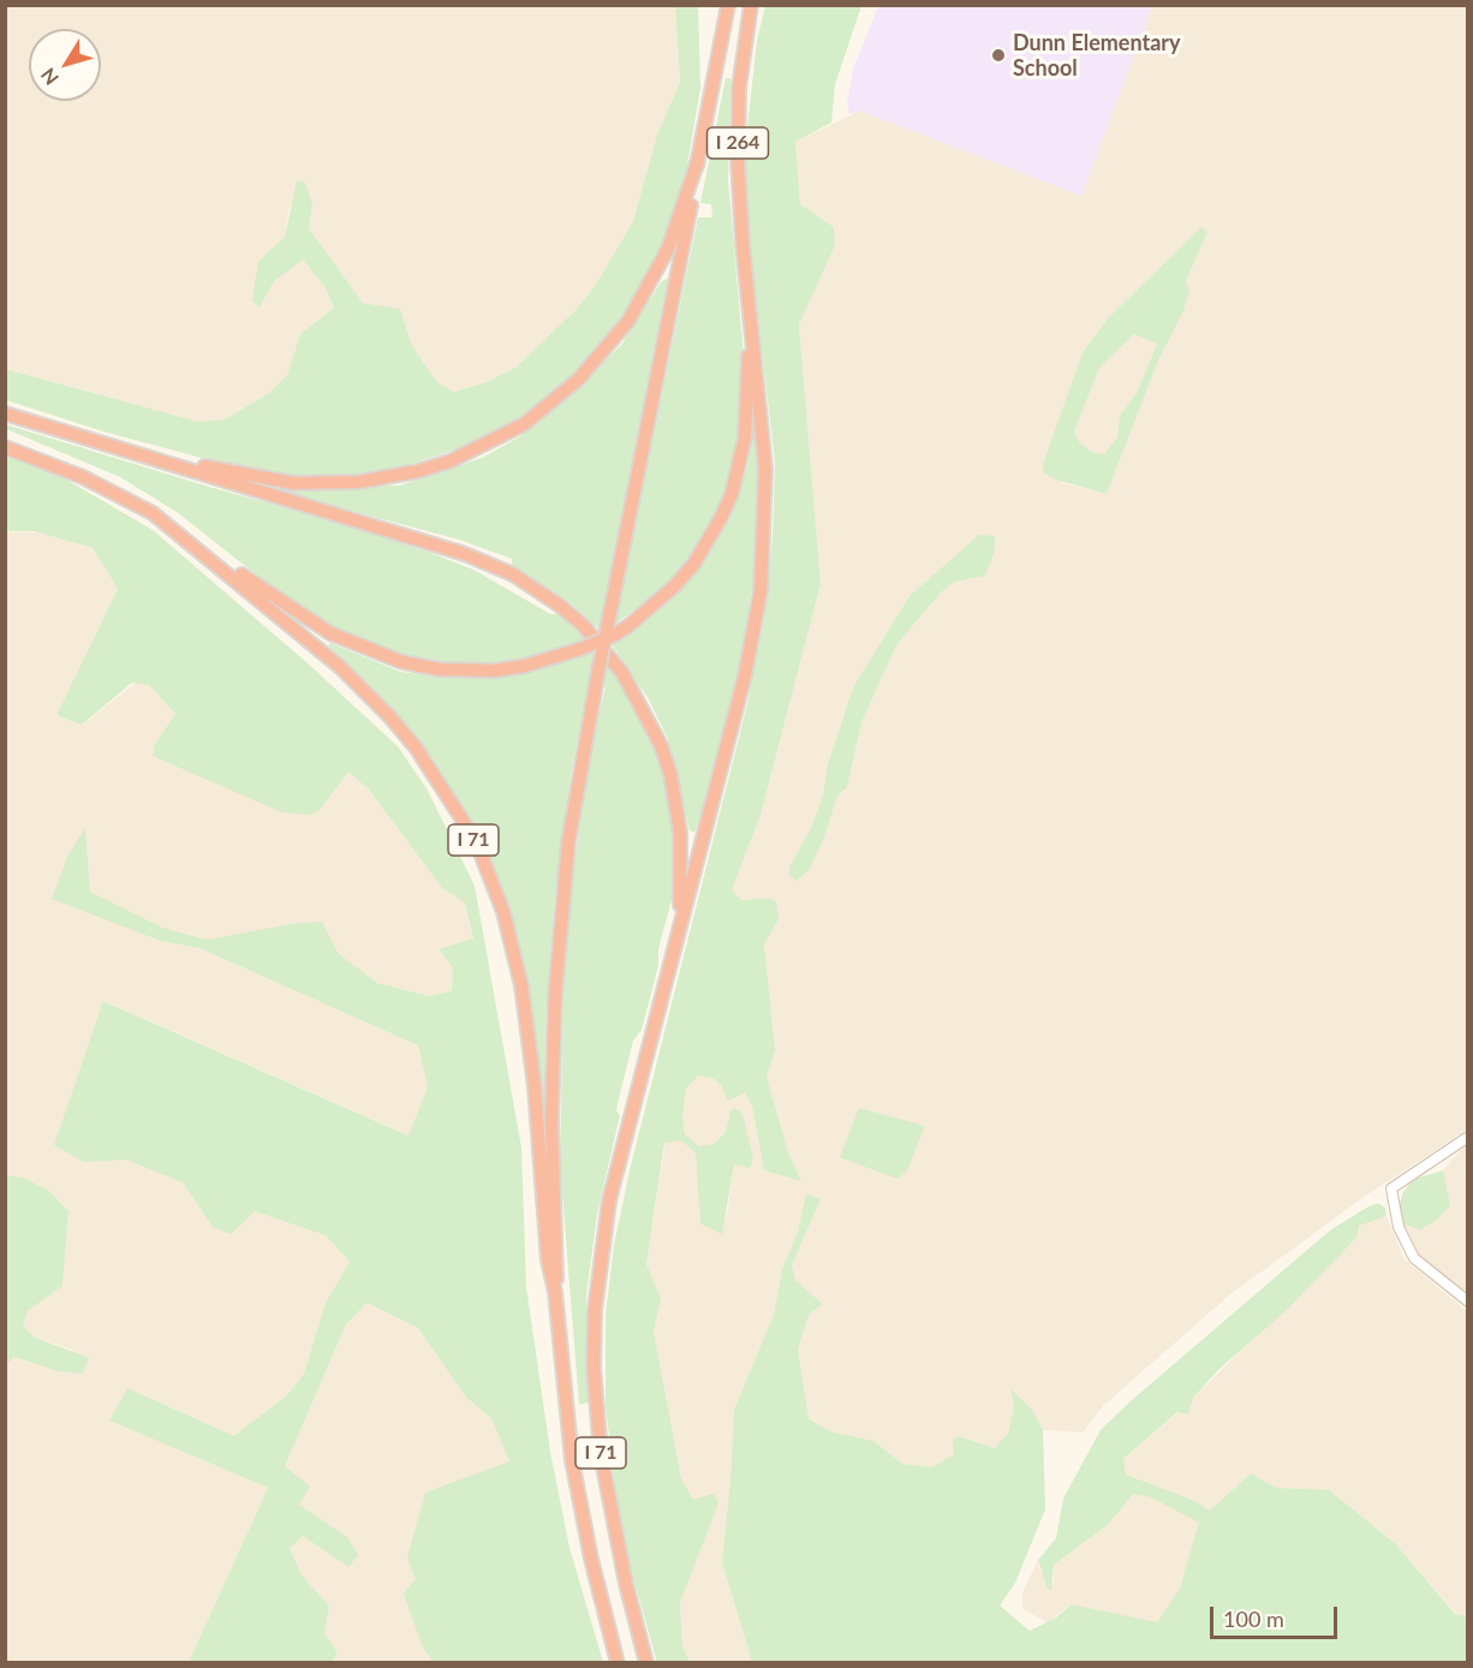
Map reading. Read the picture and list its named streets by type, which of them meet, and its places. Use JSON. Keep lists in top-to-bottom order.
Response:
{
  "streets": {
    "highway": ["I 264", "I 71"]
  },
  "places": ["Dunn Elementary School"],
  "scale_bar": "100 m",
  "north": "bottom left"
}
